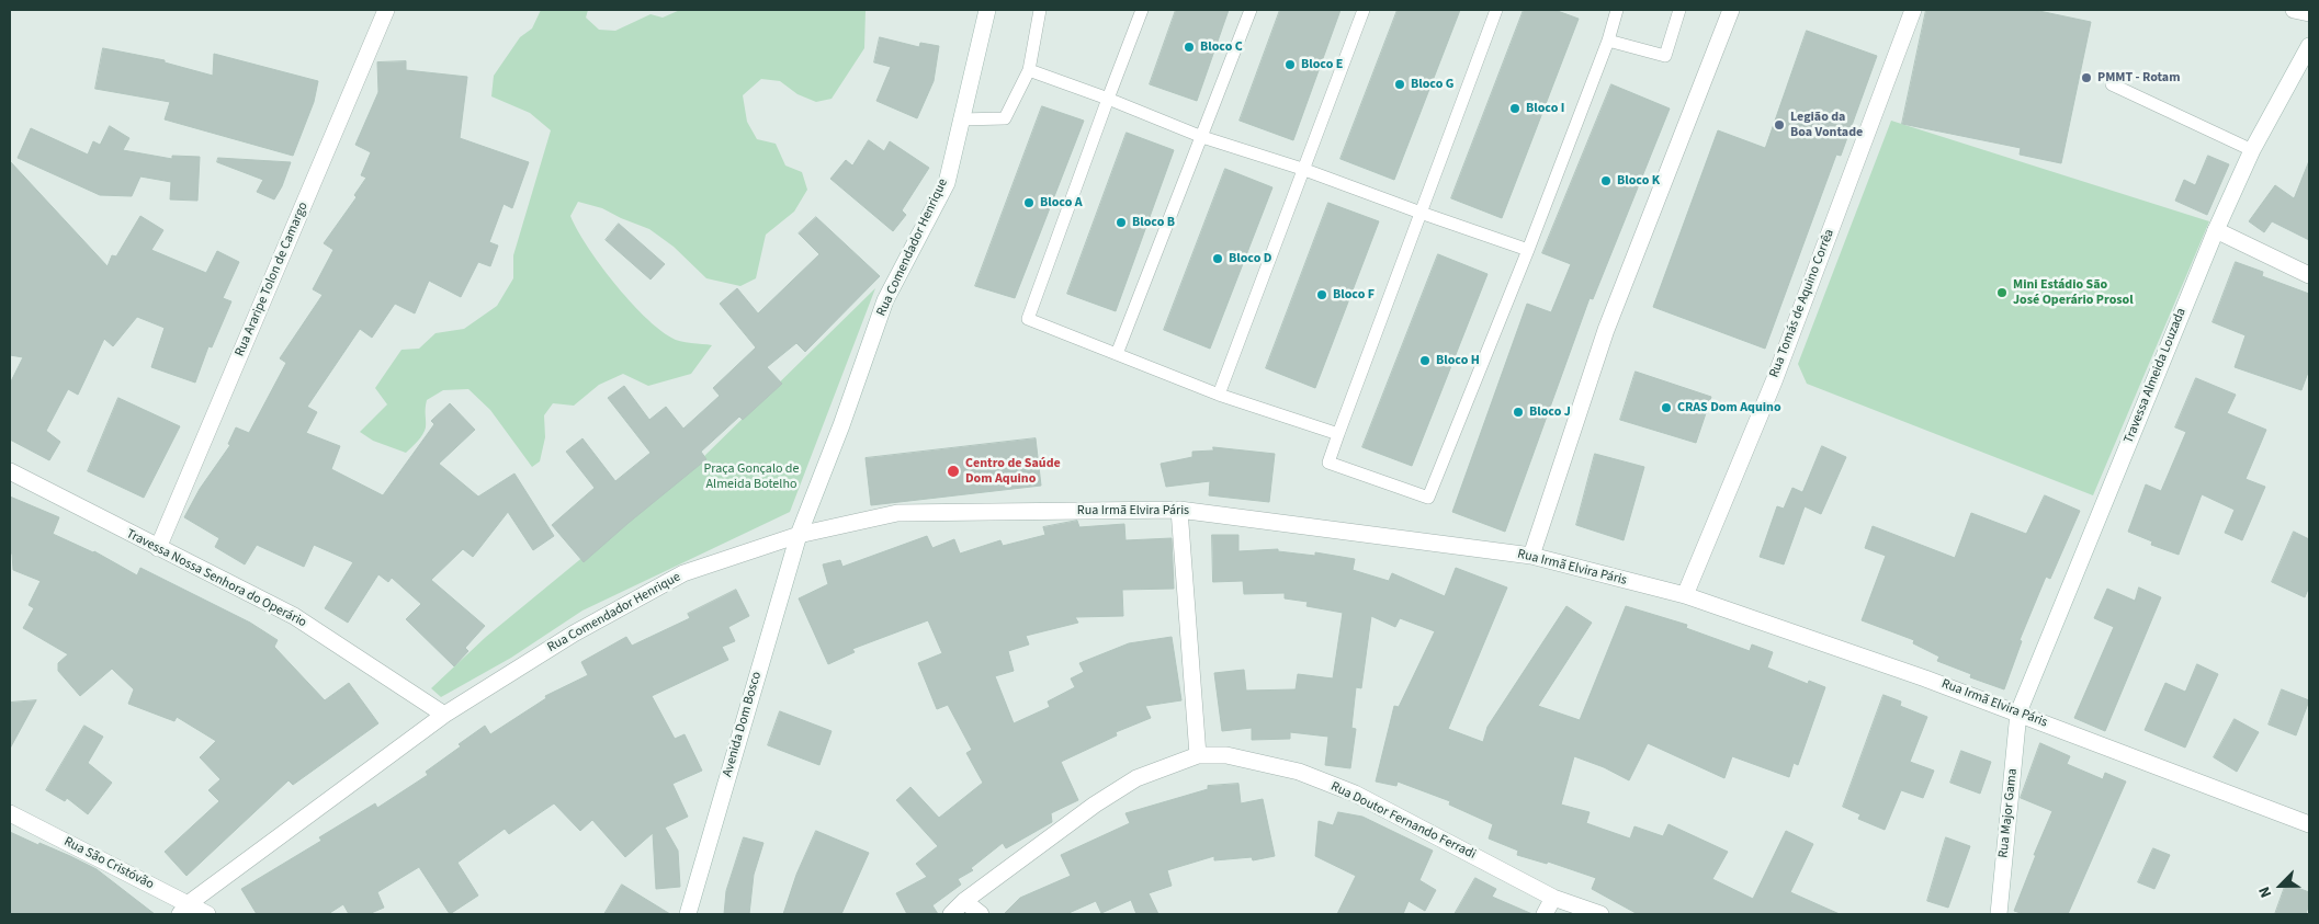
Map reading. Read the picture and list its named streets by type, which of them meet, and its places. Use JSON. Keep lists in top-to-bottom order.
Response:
{
  "streets": {
    "street": [
      "Rua Comendador Henrique",
      "Rua Araripe Tolon de Camargo",
      "Rua Tomás de Aquino Corrêa",
      "Travessa Almeida Louzada",
      "Rua Irmã Elvira Páris",
      "Travessa Nossa Senhora do Operário",
      "Avenida Dom Bosco",
      "Rua Major Gama",
      "Rua Doutor Fernando Ferradi",
      "Rua São Cristóvão"
    ]
  },
  "crossings": [
    ["Rua Comendador Henrique", "Rua Irmã Elvira Páris"],
    ["Rua Comendador Henrique", "Travessa Nossa Senhora do Operário"],
    ["Rua Comendador Henrique", "Avenida Dom Bosco"],
    ["Rua Comendador Henrique", "Rua São Cristóvão"],
    ["Rua Araripe Tolon de Camargo", "Travessa Nossa Senhora do Operário"],
    ["Rua Tomás de Aquino Corrêa", "Rua Irmã Elvira Páris"],
    ["Travessa Almeida Louzada", "Rua Irmã Elvira Páris"],
    ["Travessa Almeida Louzada", "Rua Major Gama"],
    ["Rua Irmã Elvira Páris", "Avenida Dom Bosco"],
    ["Rua Irmã Elvira Páris", "Rua Major Gama"]
  ],
  "parks": ["Praça Gonçalo de Almeida Botelho"],
  "places": [
    "Bloco C",
    "Bloco E",
    "PMMT - Rotam",
    "Bloco G",
    "Bloco I",
    "Legião da Boa Vontade",
    "Bloco K",
    "Bloco A",
    "Bloco B",
    "Bloco D",
    "Mini Estádio São José Operário Prosol",
    "Bloco F",
    "Bloco H",
    "CRAS Dom Aquino",
    "Bloco J",
    "Centro de Saúde Dom Aquino"
  ],
  "north": "bottom left"
}
